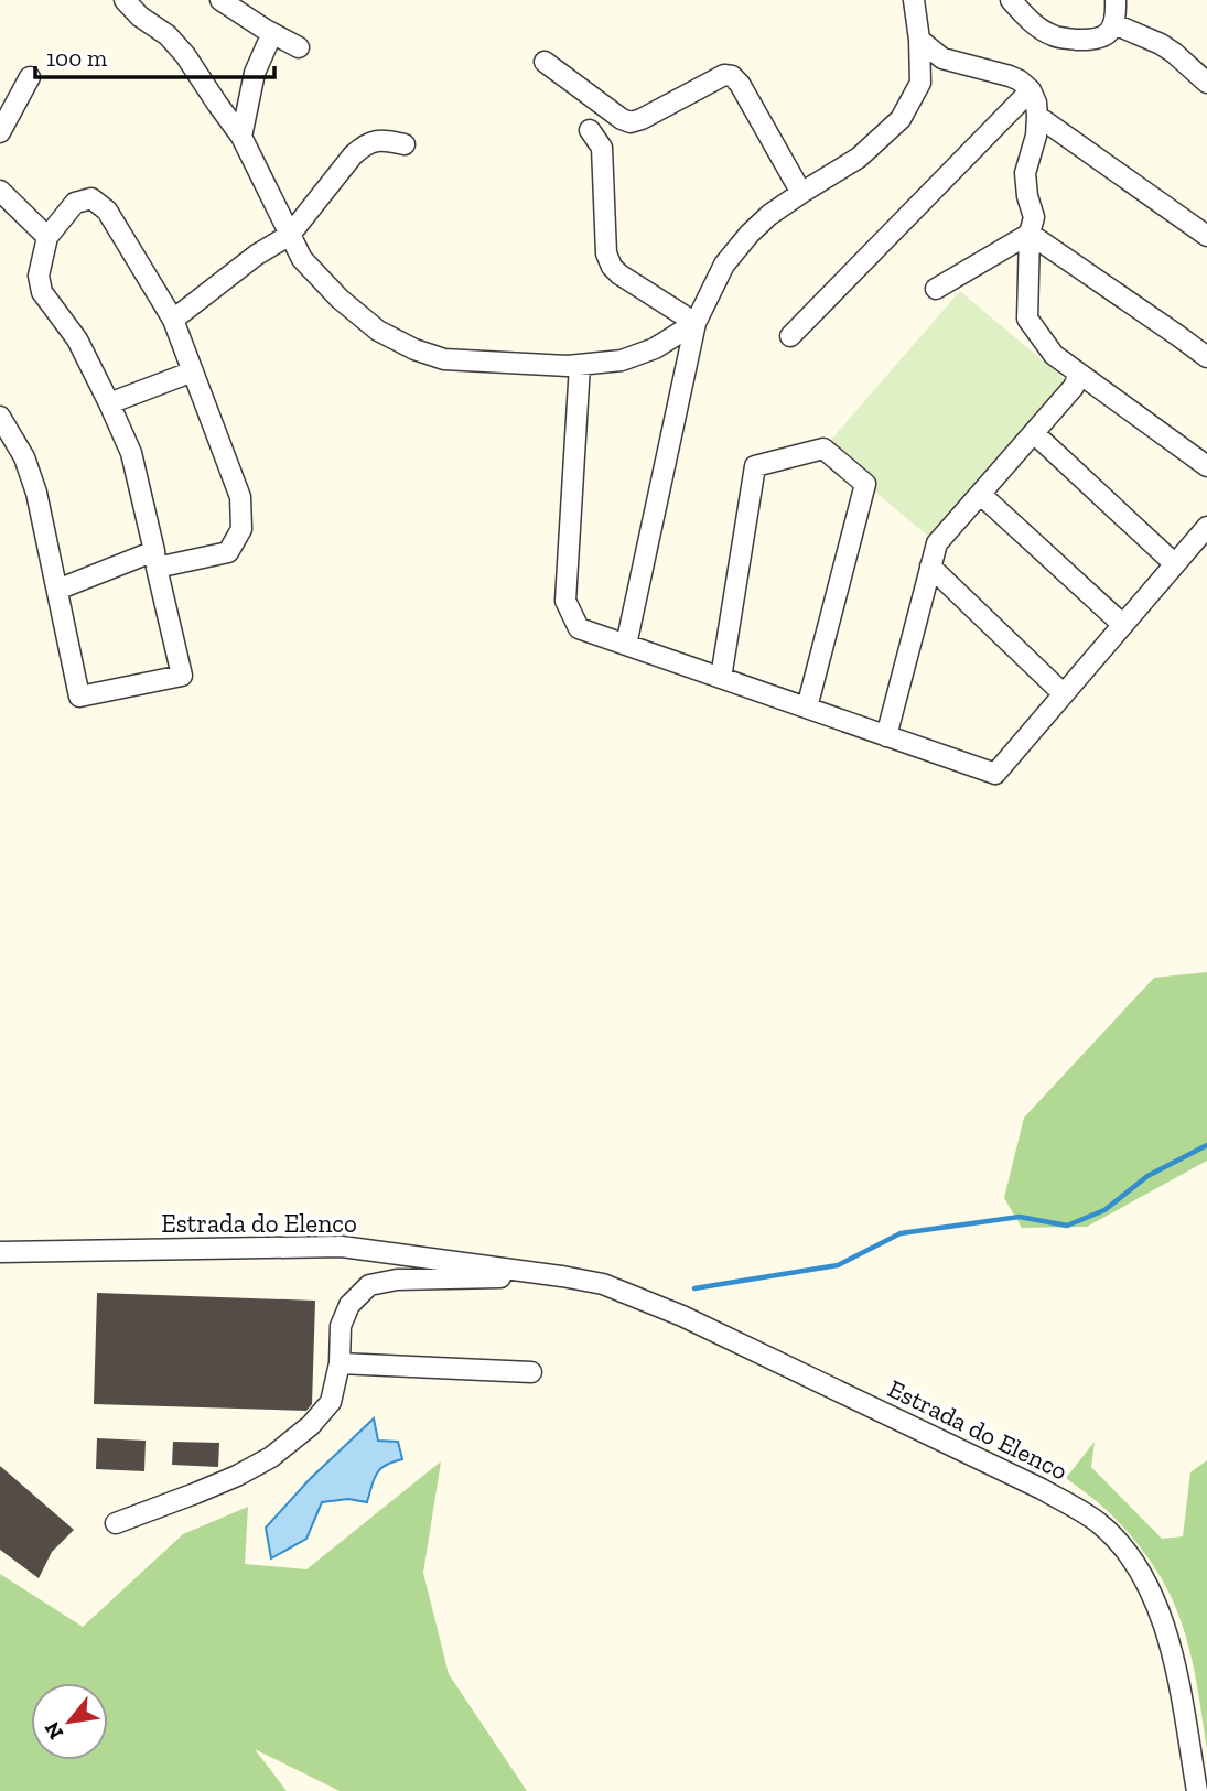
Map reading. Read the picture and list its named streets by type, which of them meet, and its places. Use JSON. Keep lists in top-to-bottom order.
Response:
{
  "streets": {
    "street": ["Estrada do Elenco"]
  },
  "scale_bar": "100 m",
  "north": "bottom left"
}
